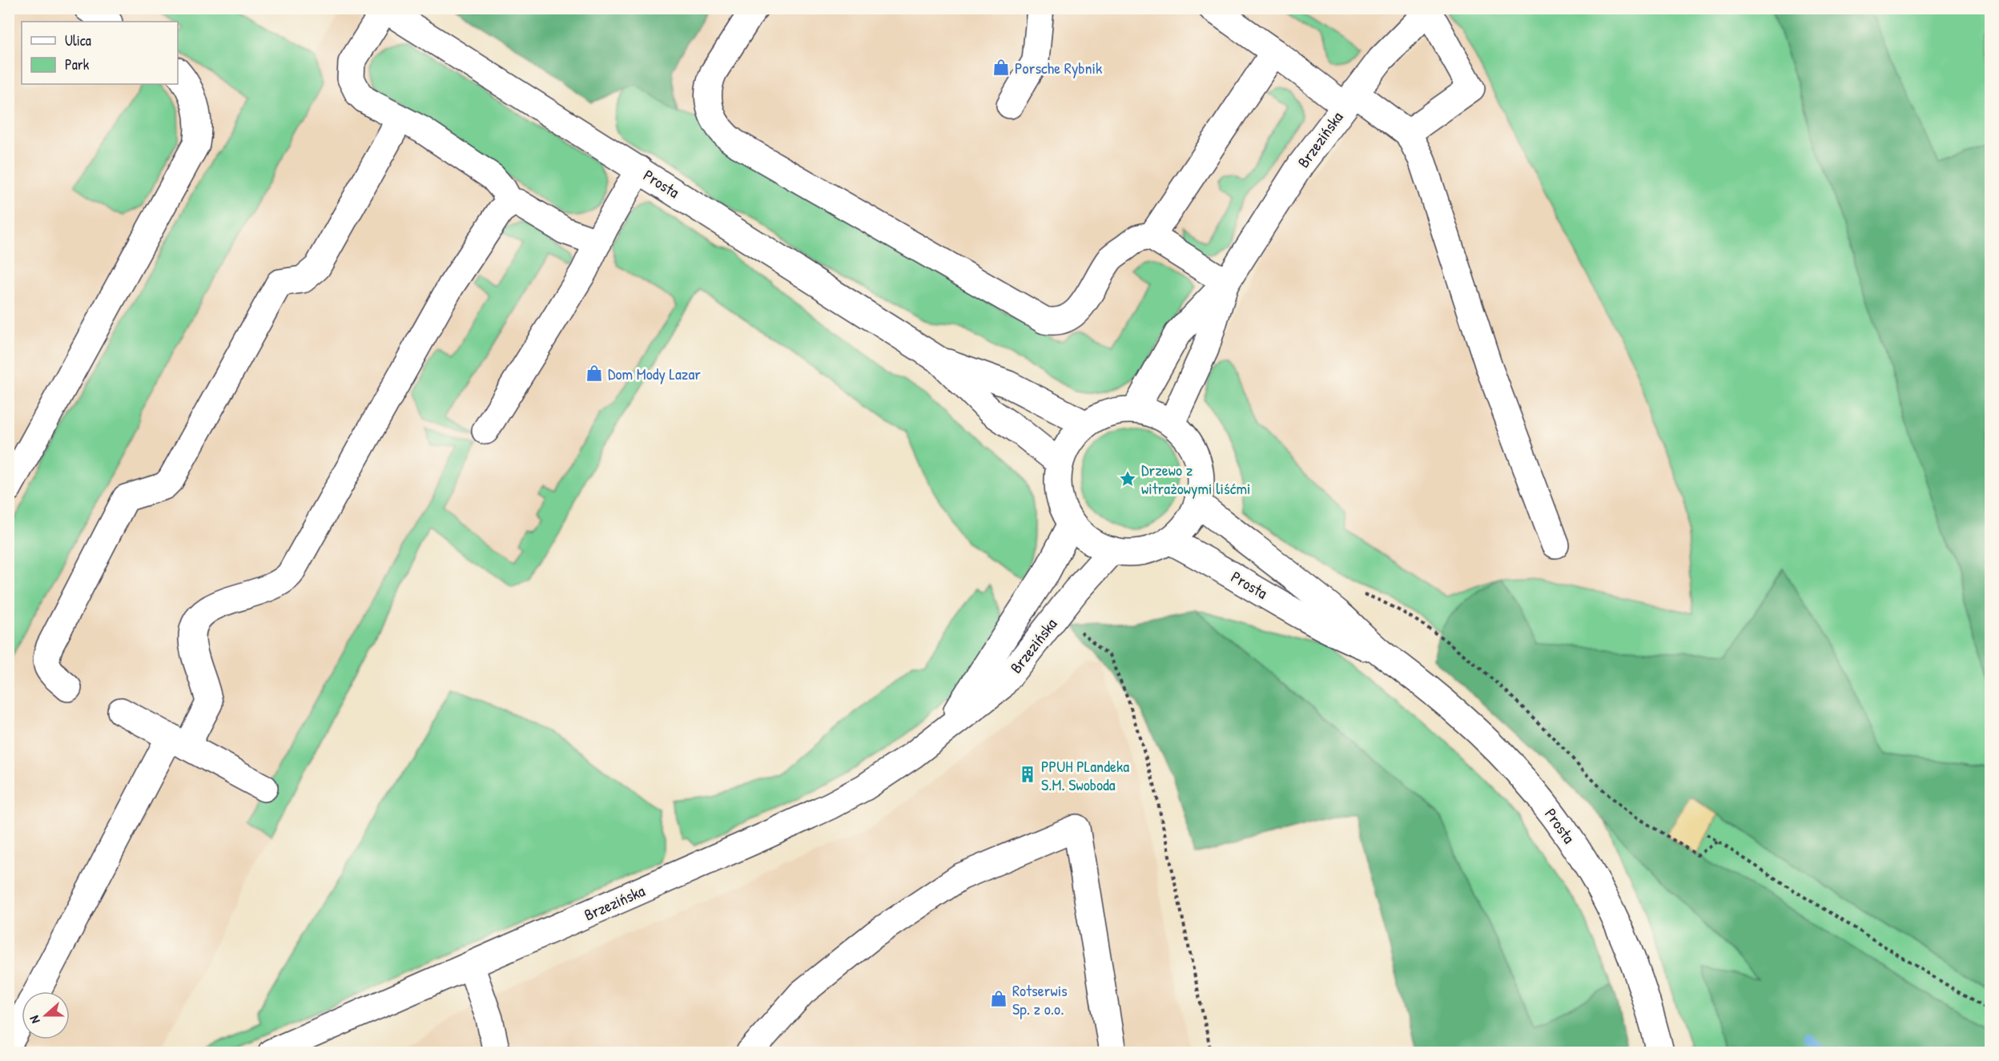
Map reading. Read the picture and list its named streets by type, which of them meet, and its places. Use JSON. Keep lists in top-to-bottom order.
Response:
{
  "streets": {
    "main road": ["Brzezińska", "Prosta"]
  },
  "crossings": [
    ["Brzezińska", "Prosta"]
  ],
  "places": {
    "shop": ["Porsche Rybnik", "Dom Mody Lazar", "Rotserwis Sp. z o.o."],
    "place": ["Drzewo z witrażowymi liśćmi"],
    "building": ["PPUH PLandeka S.M. Swoboda"]
  },
  "legend": ["Ulica", "Park"],
  "north": "left"
}
